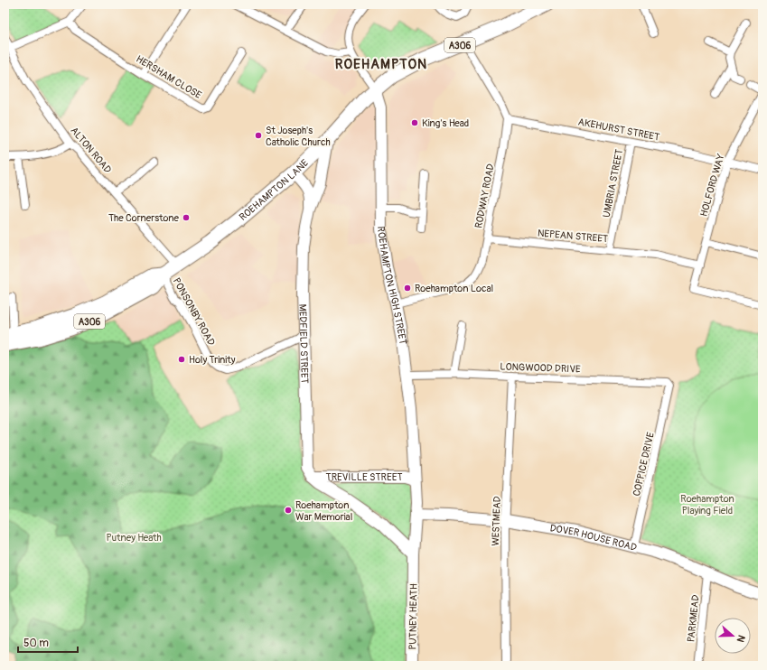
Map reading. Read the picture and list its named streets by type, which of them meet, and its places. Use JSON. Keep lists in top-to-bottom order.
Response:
{
  "streets": {
    "highway": ["A306", "ROEHAMPTON LANE"],
    "street": [
      "HERSHAM CLOSE",
      "AKEHURST STREET",
      "ALTON ROAD",
      "UMBRIA STREET",
      "HOLFORD WAY",
      "RODWAY ROAD",
      "NEPEAN STREET",
      "ROEHAMPTON HIGH STREET",
      "PONSONBY ROAD",
      "MEDFIELD STREET",
      "LONGWOOD DRIVE",
      "COPPICE DRIVE",
      "TREVILLE STREET",
      "WESTMEAD",
      "DOVER HOUSE ROAD",
      "PUTNEY HEATH",
      "PARKMEAD"
    ]
  },
  "crossings": [
    ["AKEHURST STREET", "UMBRIA STREET"],
    ["AKEHURST STREET", "HOLFORD WAY"],
    ["AKEHURST STREET", "RODWAY ROAD"],
    ["ALTON ROAD", "ROEHAMPTON LANE"],
    ["UMBRIA STREET", "NEPEAN STREET"],
    ["HOLFORD WAY", "NEPEAN STREET"],
    ["ROEHAMPTON LANE", "ROEHAMPTON HIGH STREET"],
    ["ROEHAMPTON LANE", "PONSONBY ROAD"],
    ["ROEHAMPTON LANE", "MEDFIELD STREET"],
    ["RODWAY ROAD", "NEPEAN STREET"],
    ["RODWAY ROAD", "ROEHAMPTON HIGH STREET"],
    ["ROEHAMPTON HIGH STREET", "LONGWOOD DRIVE"],
    ["ROEHAMPTON HIGH STREET", "TREVILLE STREET"],
    ["ROEHAMPTON HIGH STREET", "PUTNEY HEATH"],
    ["PONSONBY ROAD", "MEDFIELD STREET"],
    ["MEDFIELD STREET", "TREVILLE STREET"],
    ["LONGWOOD DRIVE", "COPPICE DRIVE"],
    ["LONGWOOD DRIVE", "WESTMEAD"],
    ["COPPICE DRIVE", "DOVER HOUSE ROAD"],
    ["TREVILLE STREET", "PUTNEY HEATH"],
    ["WESTMEAD", "DOVER HOUSE ROAD"],
    ["DOVER HOUSE ROAD", "PUTNEY HEATH"],
    ["DOVER HOUSE ROAD", "PARKMEAD"]
  ],
  "districts": ["ROEHAMPTON"],
  "parks": ["Roehampton Playing Field", "Putney Heath"],
  "places": [
    "King's Head",
    "St Joseph's Catholic Church",
    "The Cornerstone",
    "Roehampton Local",
    "Holy Trinity",
    "Roehampton War Memorial"
  ],
  "scale_bar": "50 m",
  "north": "right"
}
